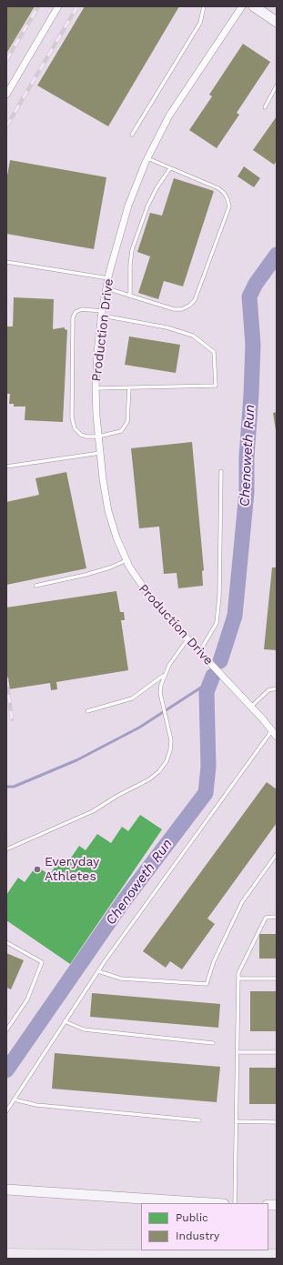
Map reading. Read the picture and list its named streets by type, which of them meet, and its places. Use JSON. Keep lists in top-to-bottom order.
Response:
{
  "streets": {
    "street": ["Production Drive"]
  },
  "water": ["Chenoweth Run"],
  "places": ["Everyday Athletes"],
  "legend": ["Public", "Industry"]
}
